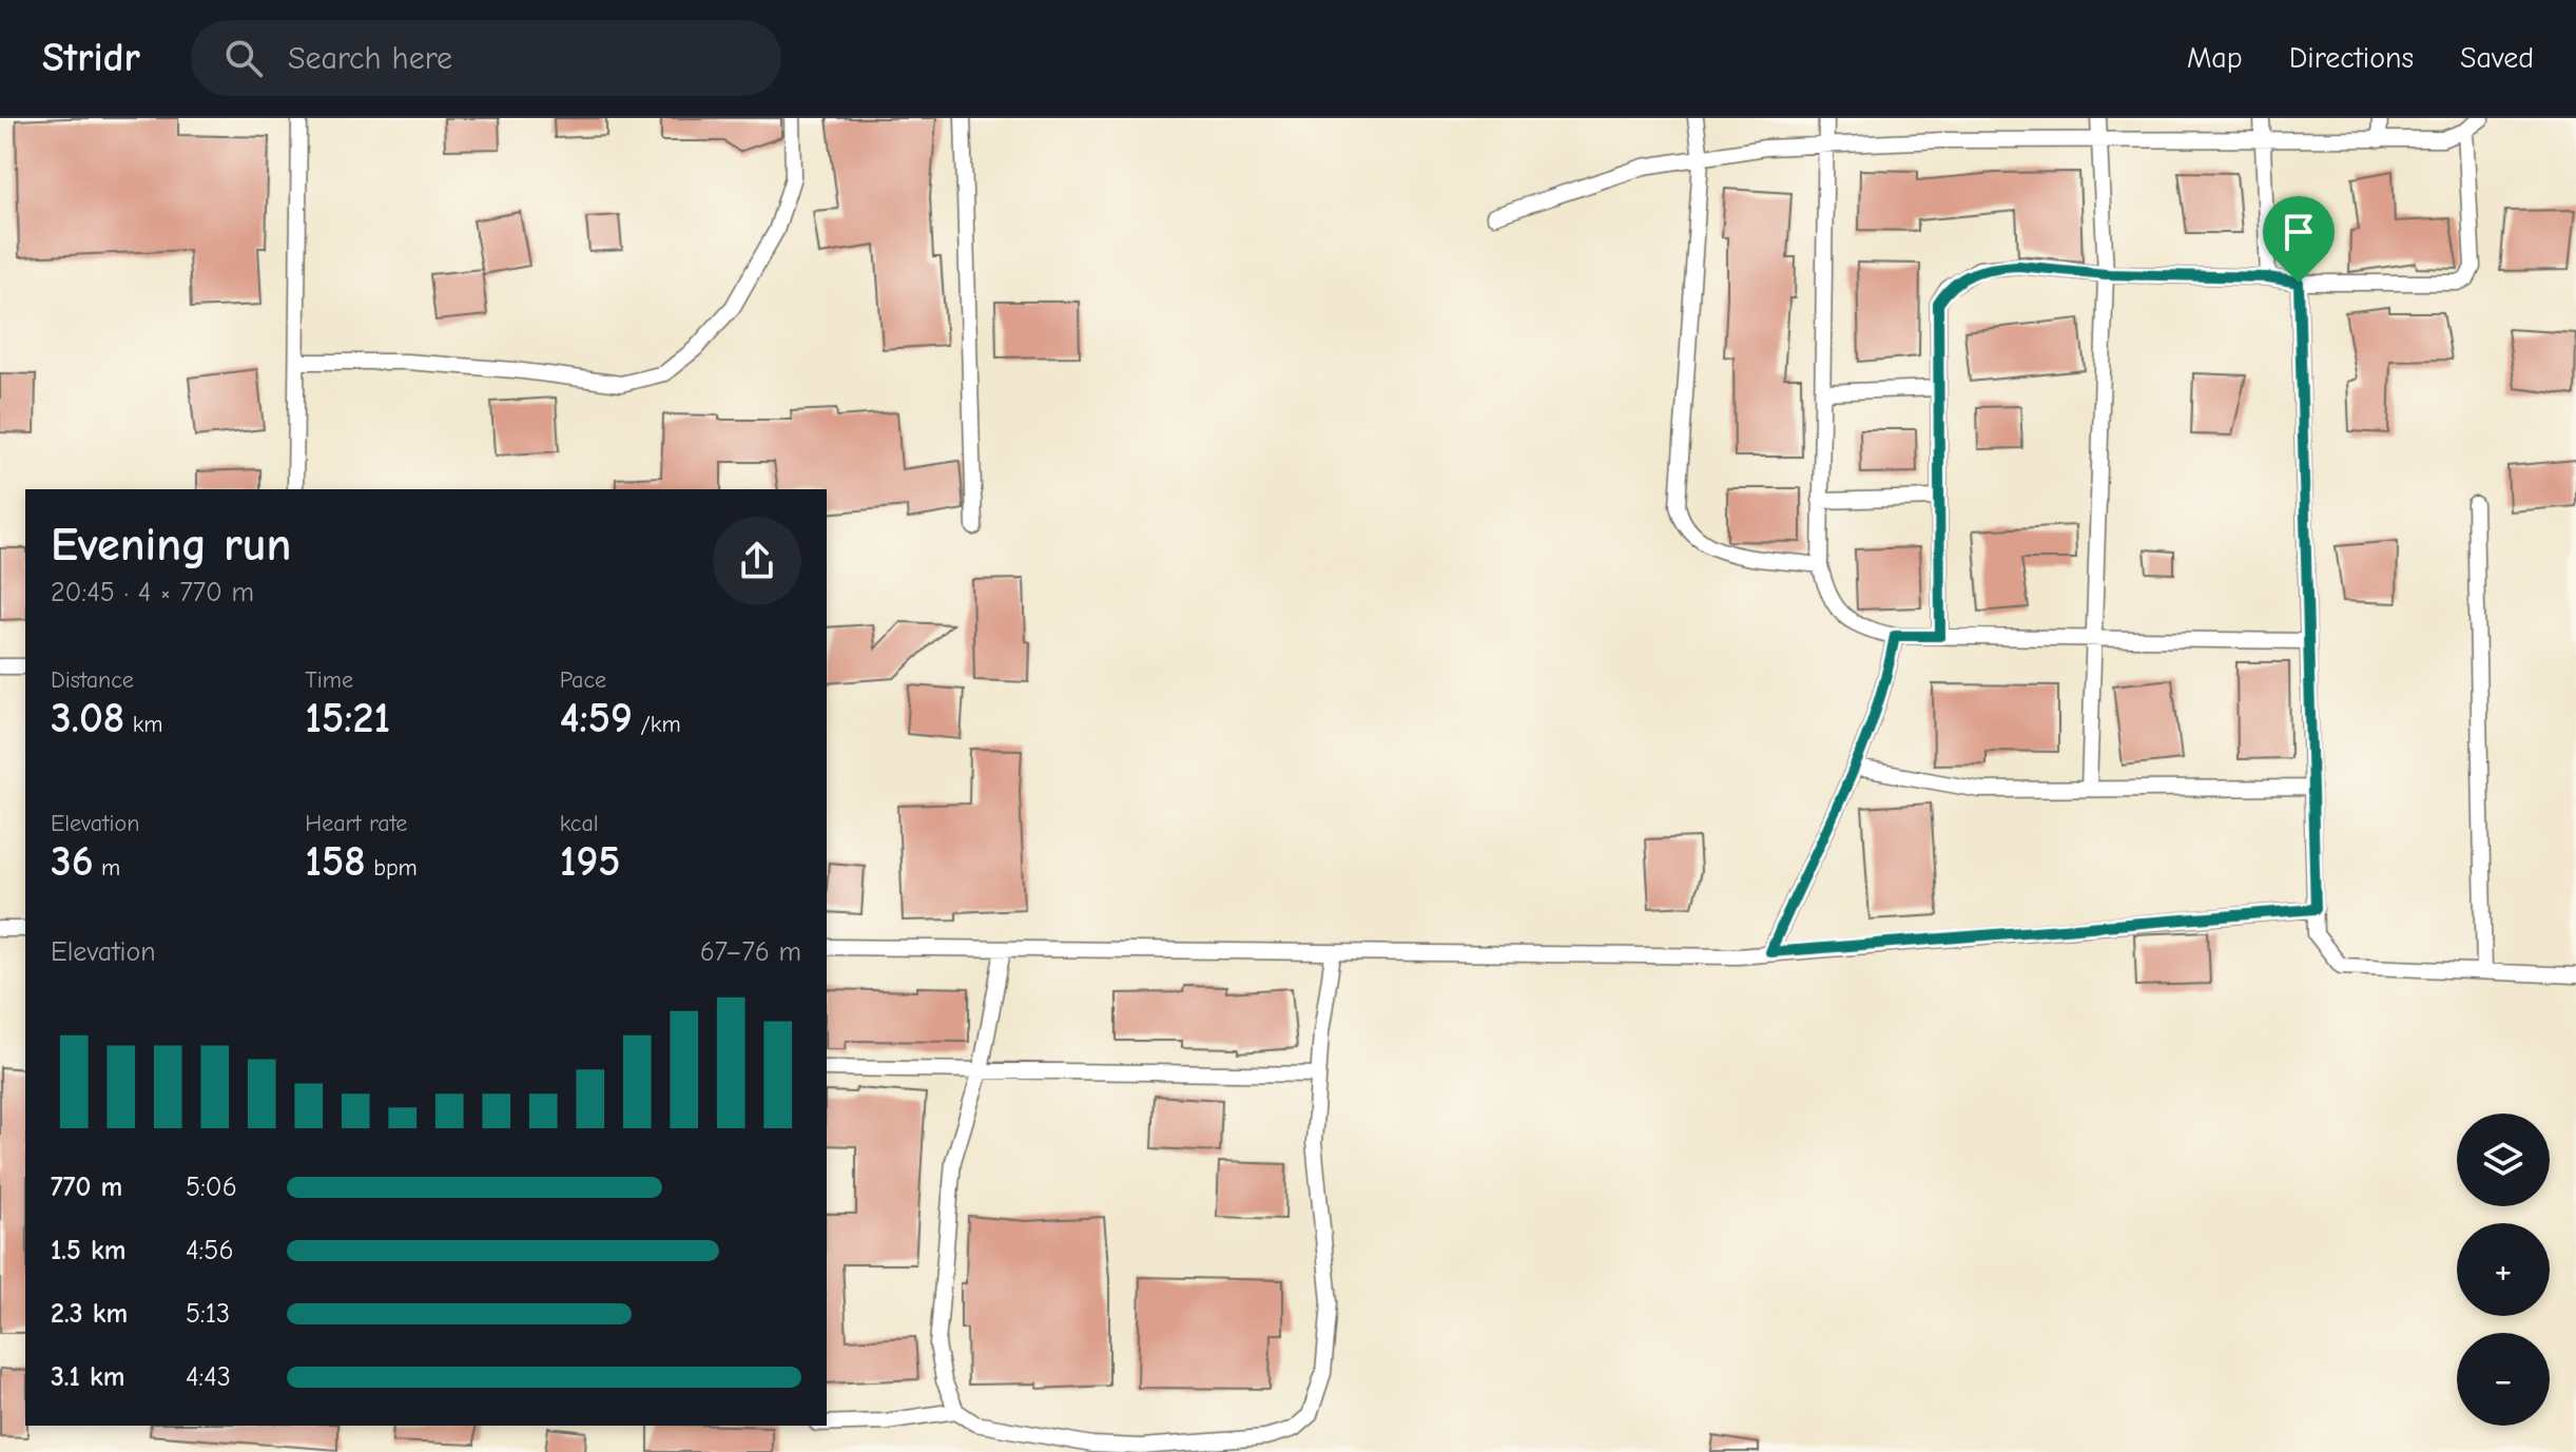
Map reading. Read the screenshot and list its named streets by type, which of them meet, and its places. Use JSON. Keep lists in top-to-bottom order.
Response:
{
  "page": {
    "header": "Stridr",
    "search": "Search here",
    "nav": ["Map", "Directions", "Saved"],
    "heading": ["Evening run", "20:45 · 4 × 770 m"],
    "stats": [
      ["Distance", "3.08 km"],
      ["Time", "15:21"],
      ["Pace", "4:59 /km"],
      ["Elevation", "36 m"],
      ["Heart rate", "158 bpm"],
      ["kcal", "195"]
    ],
    "chart": ["Elevation", "67–76 m"],
    "map_buttons": ["+", "−"],
    "list": [
      {
        "name": "770 m",
        "note": "5:06"
      },
      {
        "name": "1.5 km",
        "note": "4:56"
      },
      {
        "name": "2.3 km",
        "note": "5:13"
      },
      {
        "name": "3.1 km",
        "note": "4:43"
      }
    ]
  }
}
